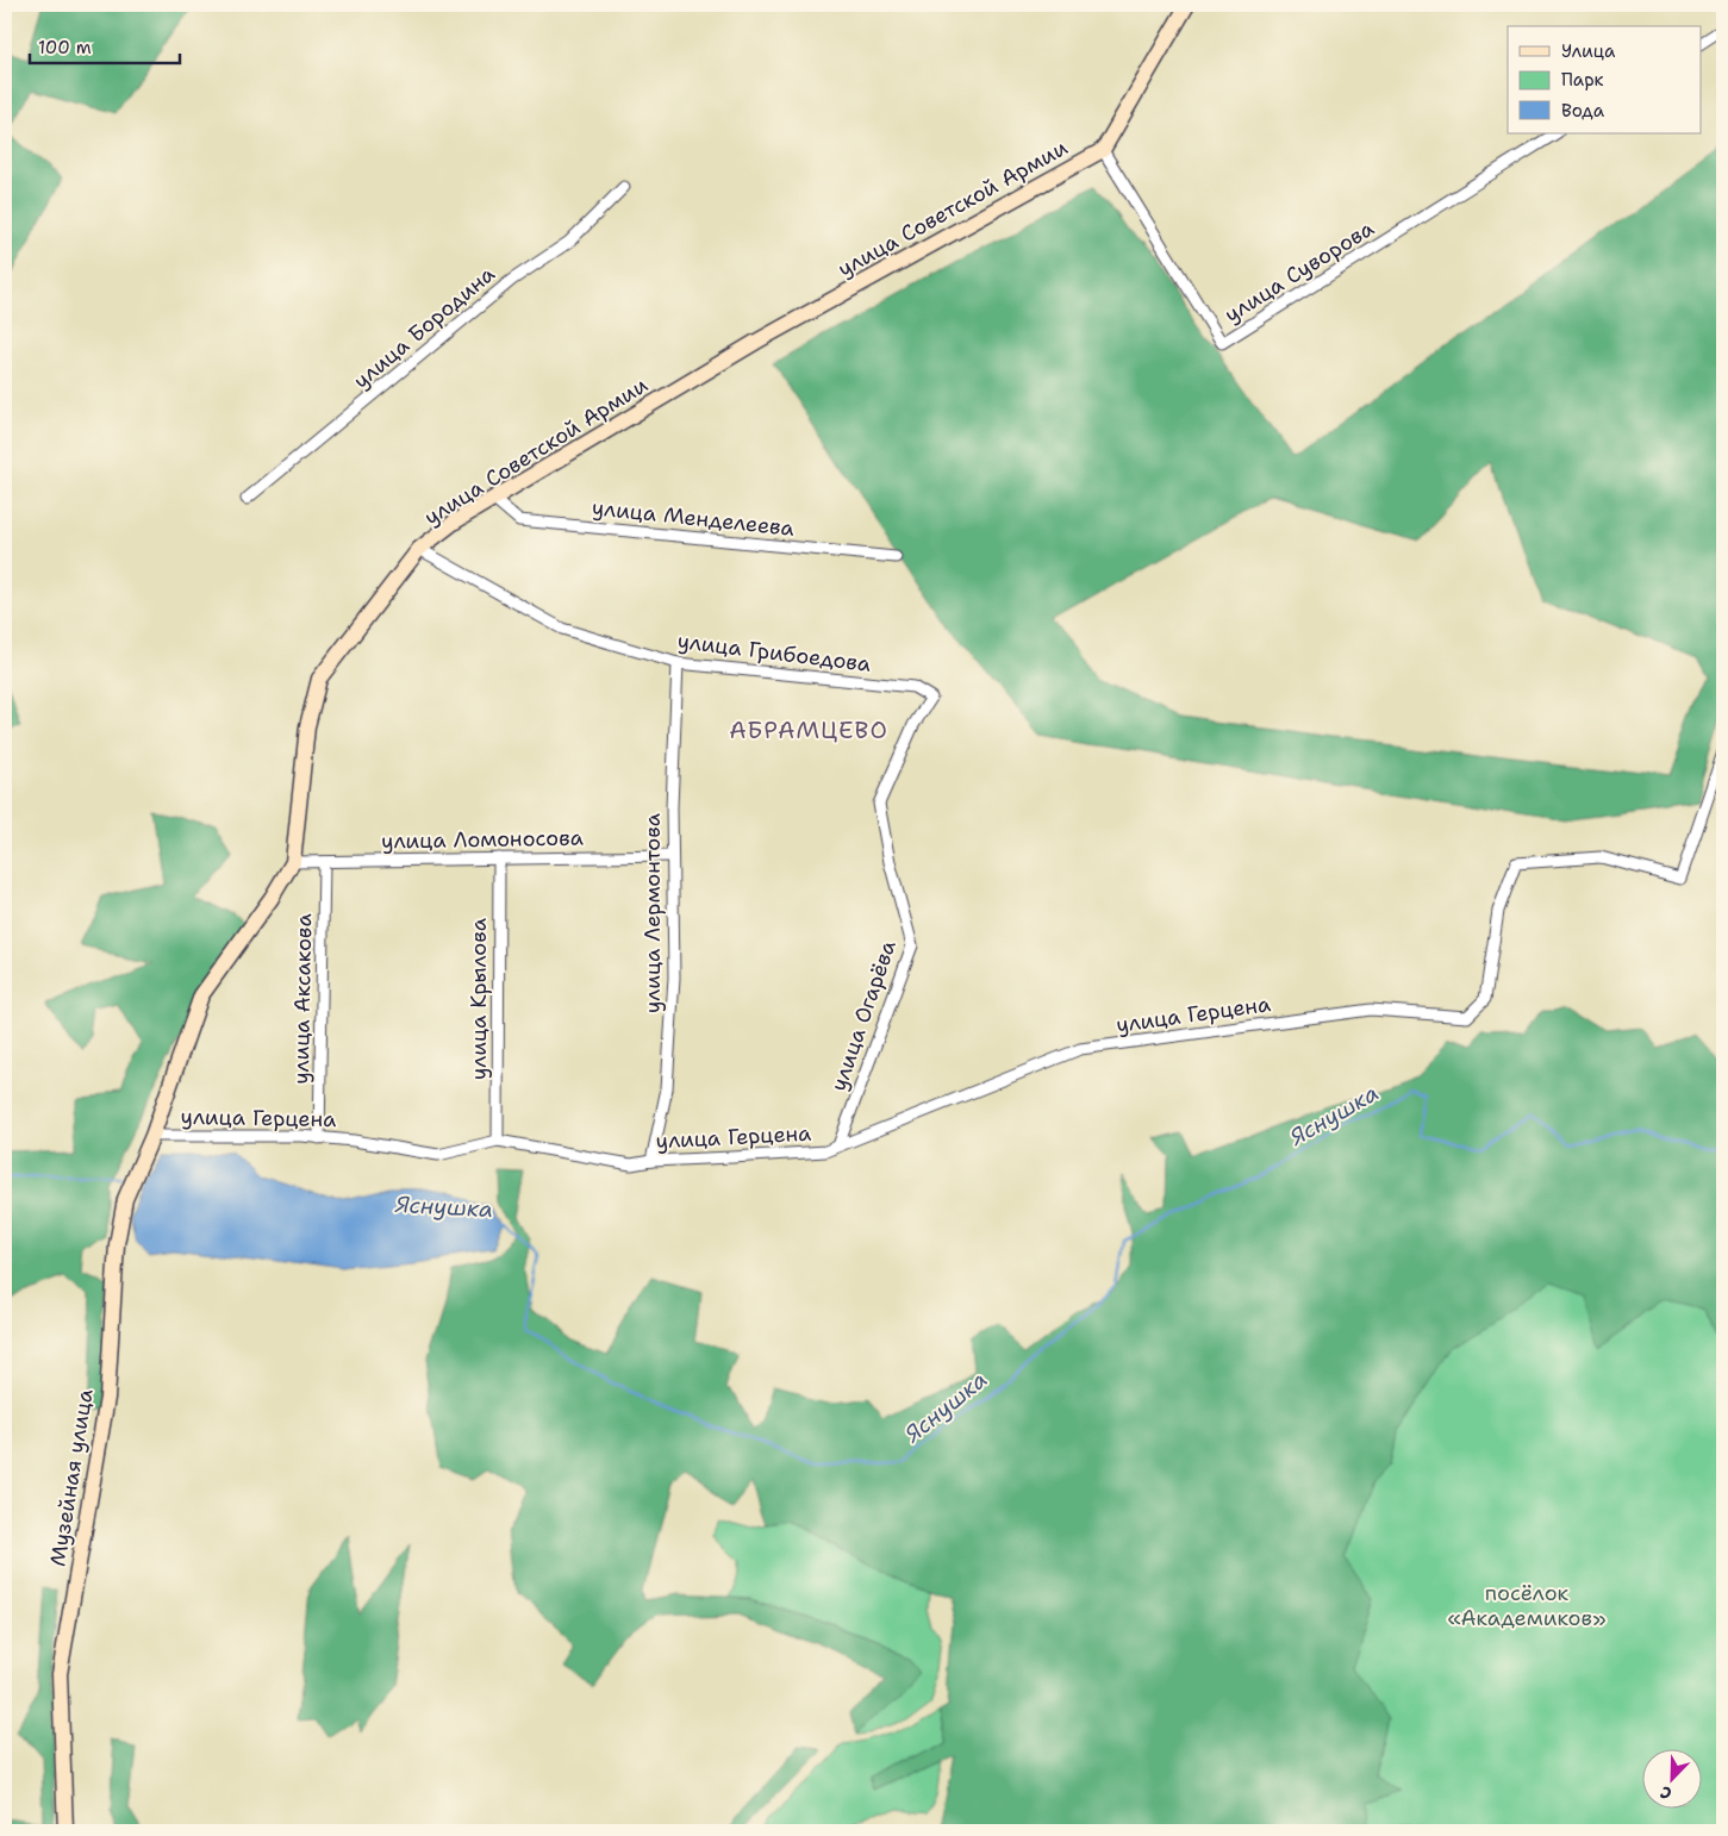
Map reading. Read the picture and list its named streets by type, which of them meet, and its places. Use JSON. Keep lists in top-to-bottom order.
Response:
{
  "streets": {
    "street": [
      "улица Советской Армии",
      "улица Суворова",
      "улица Бородина",
      "улица Менделеева",
      "улица Грибоедова",
      "улица Ломоносова",
      "улица Лермонтова",
      "улица Аксакова",
      "улица Крылова",
      "улица Герцена",
      "улица Огарёва",
      "Музейная улица"
    ]
  },
  "crossings": [
    ["улица Советской Армии", "улица Суворова"],
    ["улица Советской Армии", "улица Менделеева"],
    ["улица Советской Армии", "улица Грибоедова"],
    ["улица Советской Армии", "улица Ломоносова"],
    ["улица Советской Армии", "улица Герцена"],
    ["улица Советской Армии", "Музейная улица"],
    ["улица Грибоедова", "улица Лермонтова"],
    ["улица Грибоедова", "улица Огарёва"],
    ["улица Ломоносова", "улица Лермонтова"],
    ["улица Ломоносова", "улица Аксакова"],
    ["улица Ломоносова", "улица Крылова"],
    ["улица Лермонтова", "улица Герцена"],
    ["улица Аксакова", "улица Герцена"],
    ["улица Крылова", "улица Герцена"],
    ["улица Герцена", "улица Огарёва"],
    ["улица Герцена", "Музейная улица"]
  ],
  "districts": ["АБРАМЦЕВО"],
  "water": ["Яснушка"],
  "parks": ["посёлок «Академиков»"],
  "legend": ["Улица", "Парк", "Вода"],
  "scale_bar": "100 m",
  "north": "bottom left"
}
